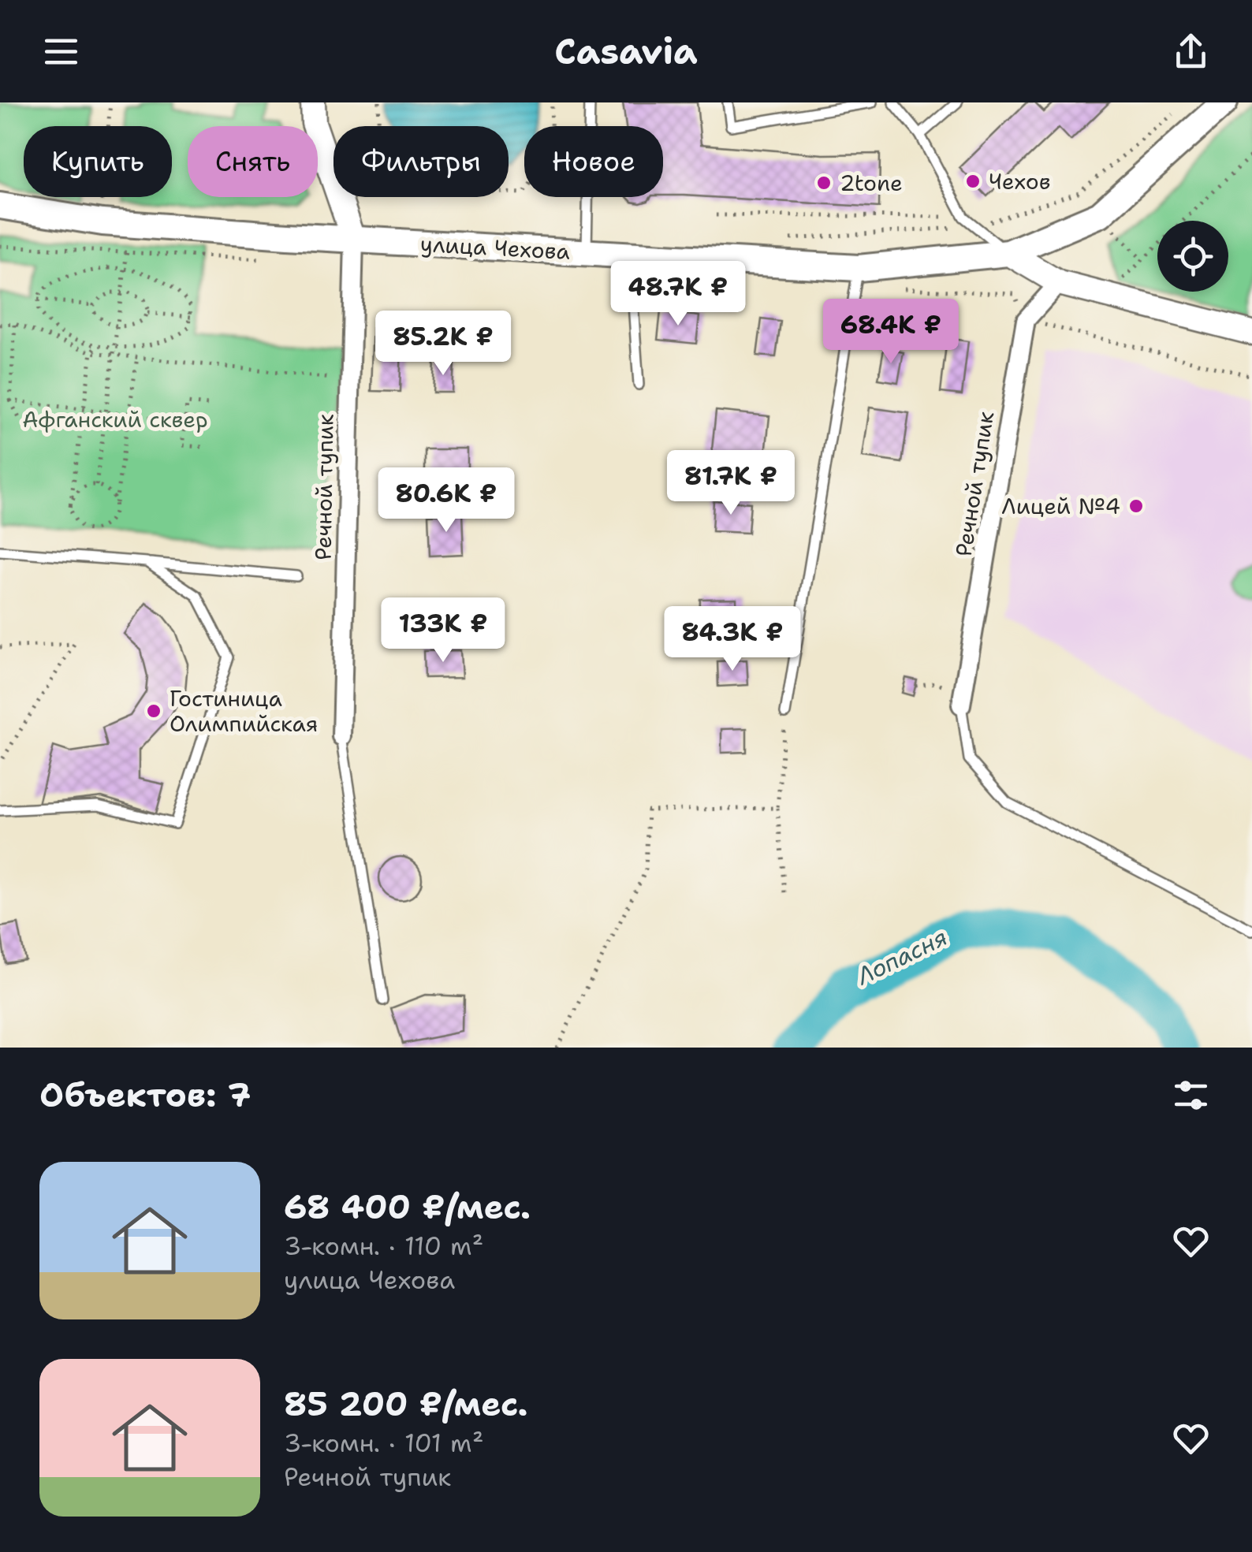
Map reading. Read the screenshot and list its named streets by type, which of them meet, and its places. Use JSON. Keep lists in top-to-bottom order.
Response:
{
  "streets": {
    "main road": ["улица Чехова"],
    "street": ["Речной тупик"]
  },
  "crossings": [
    ["улица Чехова", "Речной тупик"]
  ],
  "water": ["Лопасня"],
  "parks": ["Афганский сквер"],
  "places": [
    "Чехов",
    "2tone",
    "Лицей №4",
    "Гостиница Олимпийская"
  ],
  "page": {
    "header": "Casavia",
    "chip": [
      "Купить",
      "Снять",
      "Фильтры",
      "Новое"
    ],
    "price": [
      "48.7K ₽",
      "68.4K ₽",
      "85.2K ₽",
      "81.7K ₽",
      "80.6K ₽",
      "133K ₽",
      "84.3K ₽"
    ],
    "heading": "Объектов: 7",
    "list": [
      {
        "name": "68 400 ₽/мес.",
        "note": "3-комн. · 110 m² · улица Чехова"
      },
      {
        "name": "85 200 ₽/мес.",
        "note": "3-комн. · 101 m² · Речной тупик"
      }
    ]
  }
}
